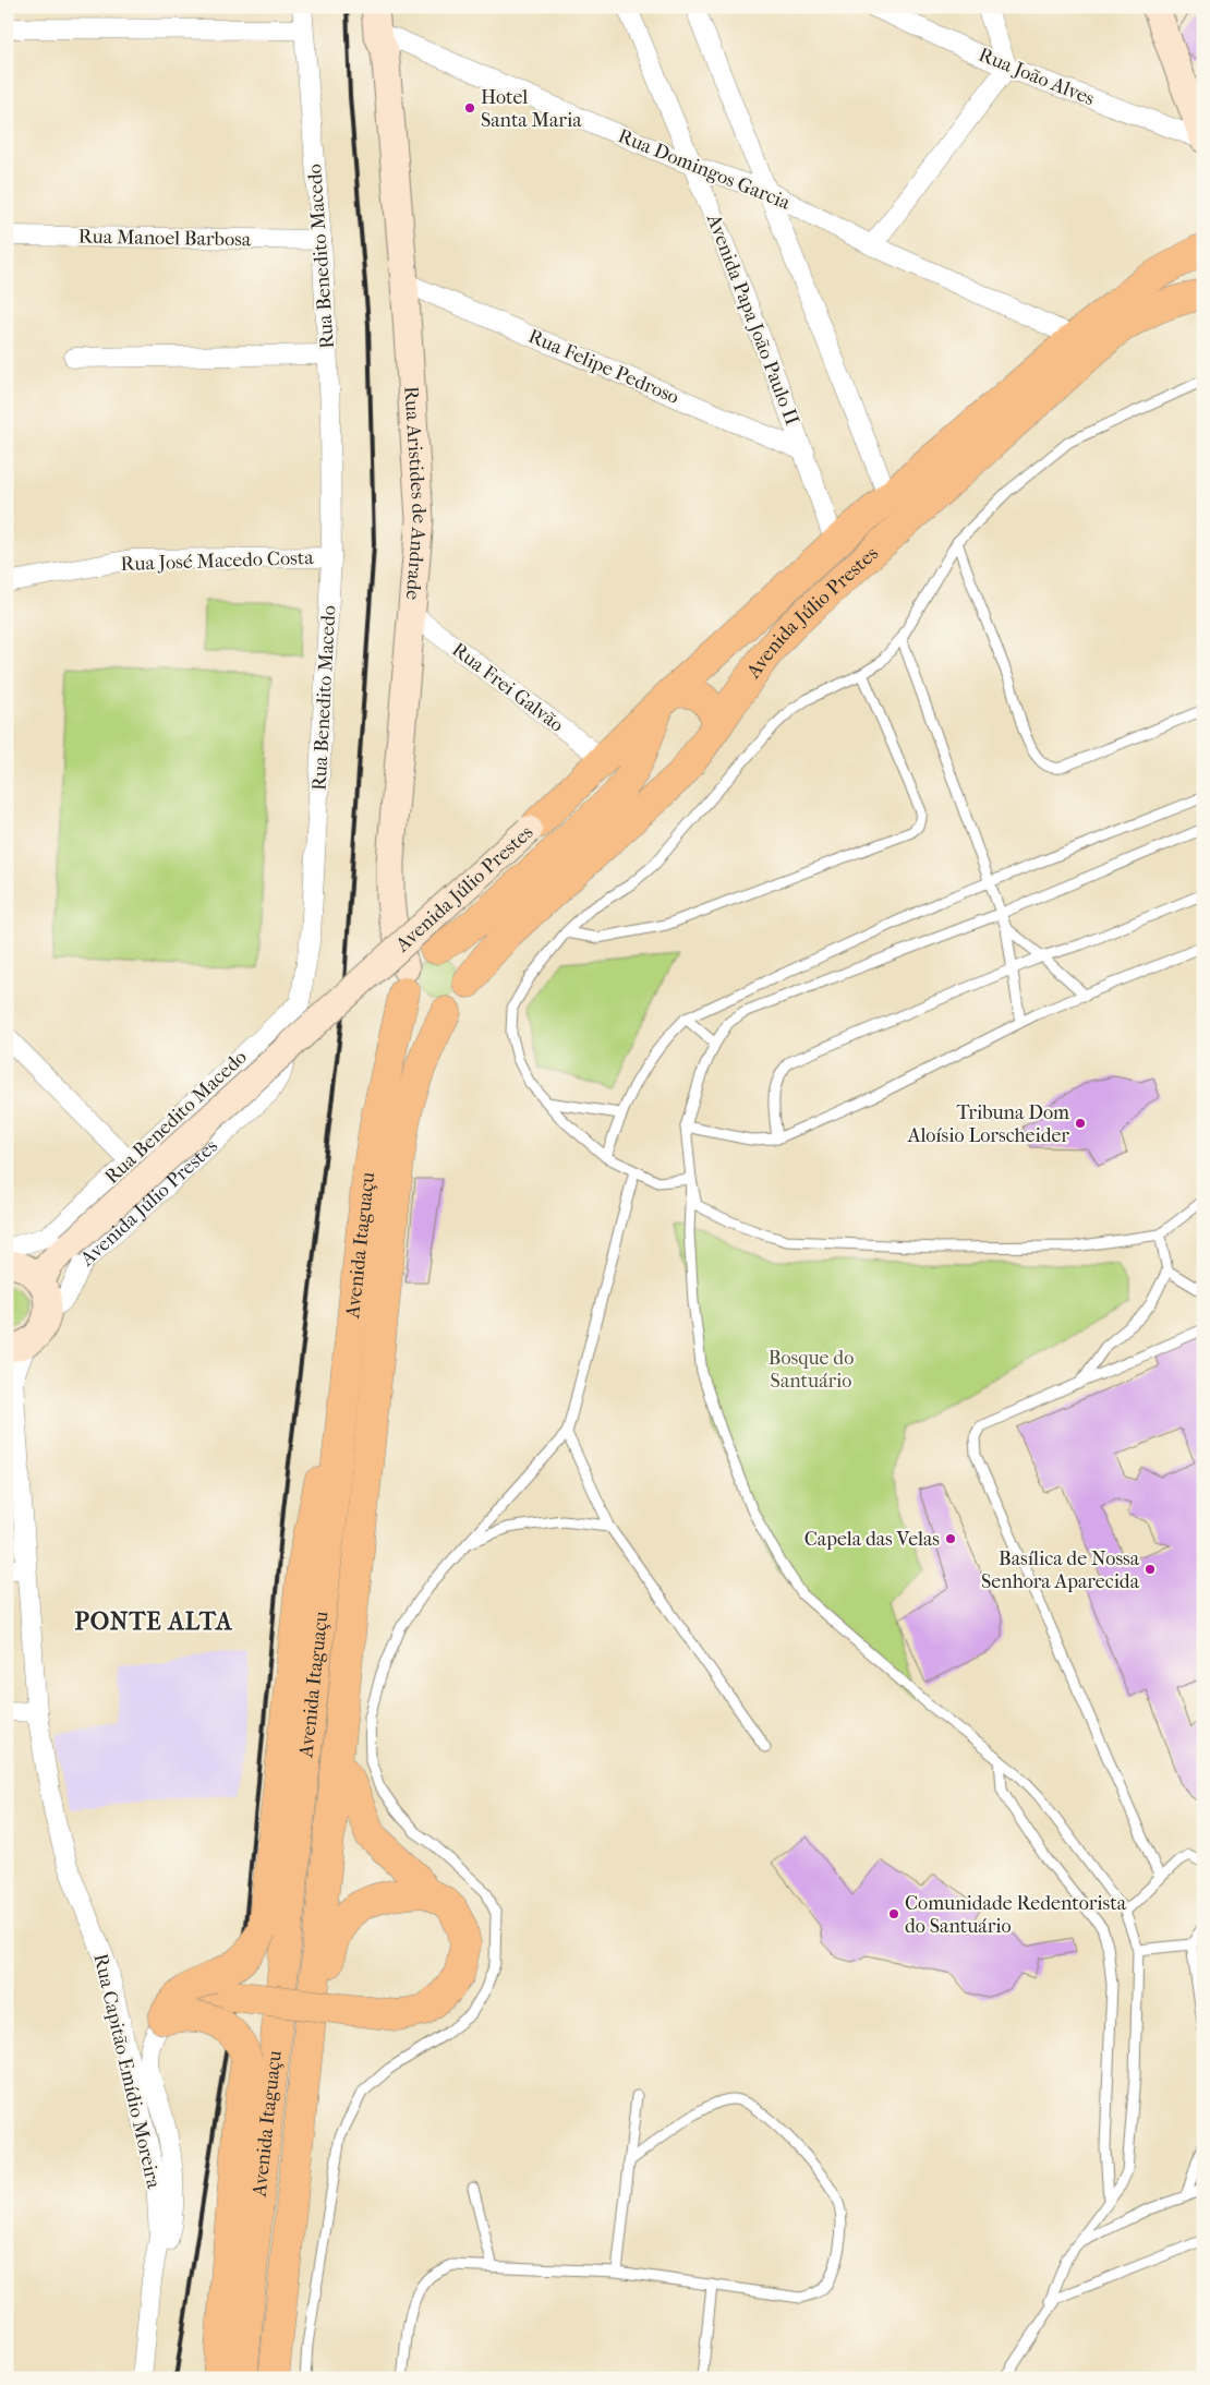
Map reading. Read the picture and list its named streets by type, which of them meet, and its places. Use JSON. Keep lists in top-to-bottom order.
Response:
{
  "streets": {
    "main road": ["Rua Aristides de Andrade", "Avenida Júlio Prestes", "Avenida Itaguaçu"],
    "street": [
      "Rua João Alves",
      "Rua Domingos Garcia",
      "Rua Manoel Barbosa",
      "Rua Benedito Macedo",
      "Avenida Papa João Paulo II",
      "Rua Felipe Pedroso",
      "Rua José Macedo Costa",
      "Rua Frei Galvão",
      "Rua Capitão Emídio Moreira"
    ]
  },
  "crossings": [
    ["Rua Domingos Garcia", "Avenida Papa João Paulo II"],
    ["Rua Domingos Garcia", "Rua Aristides de Andrade"],
    ["Rua Domingos Garcia", "Avenida Júlio Prestes"],
    ["Rua Manoel Barbosa", "Rua Benedito Macedo"],
    ["Rua Benedito Macedo", "Rua José Macedo Costa"],
    ["Rua Benedito Macedo", "Avenida Júlio Prestes"],
    ["Avenida Papa João Paulo II", "Rua Felipe Pedroso"],
    ["Avenida Papa João Paulo II", "Avenida Júlio Prestes"],
    ["Rua Felipe Pedroso", "Rua Aristides de Andrade"],
    ["Rua Aristides de Andrade", "Avenida Júlio Prestes"],
    ["Rua Aristides de Andrade", "Rua Frei Galvão"],
    ["Rua Aristides de Andrade", "Avenida Itaguaçu"],
    ["Avenida Júlio Prestes", "Rua Frei Galvão"],
    ["Avenida Júlio Prestes", "Avenida Itaguaçu"]
  ],
  "districts": ["PONTE ALTA"],
  "parks": ["Bosque do Santuário"],
  "places": [
    "Hotel Santa Maria",
    "Tribuna Dom Aloísio Lorscheider",
    "Capela das Velas",
    "Basílica de Nossa Senhora Aparecida",
    "Comunidade Redentorista do Santuário"
  ]
}
